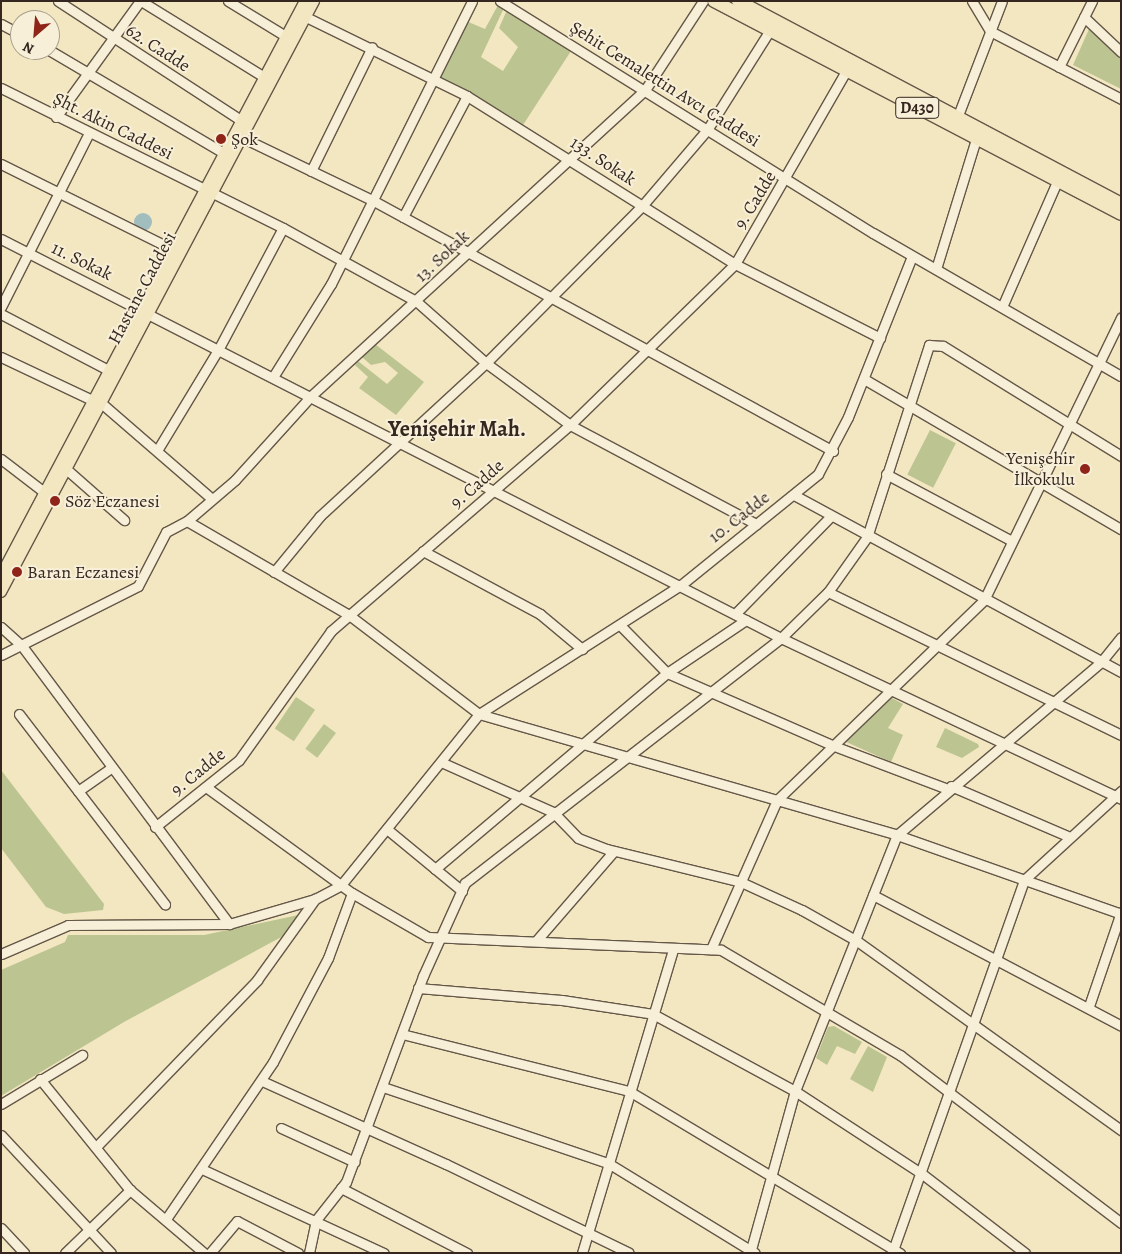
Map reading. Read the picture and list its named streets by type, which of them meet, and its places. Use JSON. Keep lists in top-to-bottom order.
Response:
{
  "streets": {
    "highway": ["D430"],
    "main road": ["Hastane Caddesi"],
    "street": [
      "62. Cadde",
      "Şehit Cemalettin Avcı Caddesi",
      "Şht. Akin Caddesi",
      "133. Sokak",
      "9. Cadde",
      "13. Sokak",
      "11. Sokak",
      "10. Cadde"
    ]
  },
  "crossings": [
    ["62. Cadde", "Hastane Caddesi"],
    ["Şehit Cemalettin Avcı Caddesi", "9. Cadde"],
    ["Şehit Cemalettin Avcı Caddesi", "13. Sokak"],
    ["Şehit Cemalettin Avcı Caddesi", "10. Cadde"],
    ["D430", "9. Cadde"],
    ["Şht. Akin Caddesi", "9. Cadde"],
    ["Şht. Akin Caddesi", "13. Sokak"],
    ["Şht. Akin Caddesi", "Hastane Caddesi"],
    ["Şht. Akin Caddesi", "10. Cadde"],
    ["133. Sokak", "9. Cadde"],
    ["133. Sokak", "13. Sokak"],
    ["133. Sokak", "Hastane Caddesi"],
    ["133. Sokak", "10. Cadde"],
    ["9. Cadde", "11. Sokak"],
    ["13. Sokak", "11. Sokak"],
    ["11. Sokak", "Hastane Caddesi"],
    ["11. Sokak", "10. Cadde"]
  ],
  "districts": ["Yenişehir Mah."],
  "places": [
    "Şok",
    "Yenişehir İlkokulu",
    "Söz Eczanesi",
    "Baran Eczanesi"
  ],
  "north": "bottom left"
}
